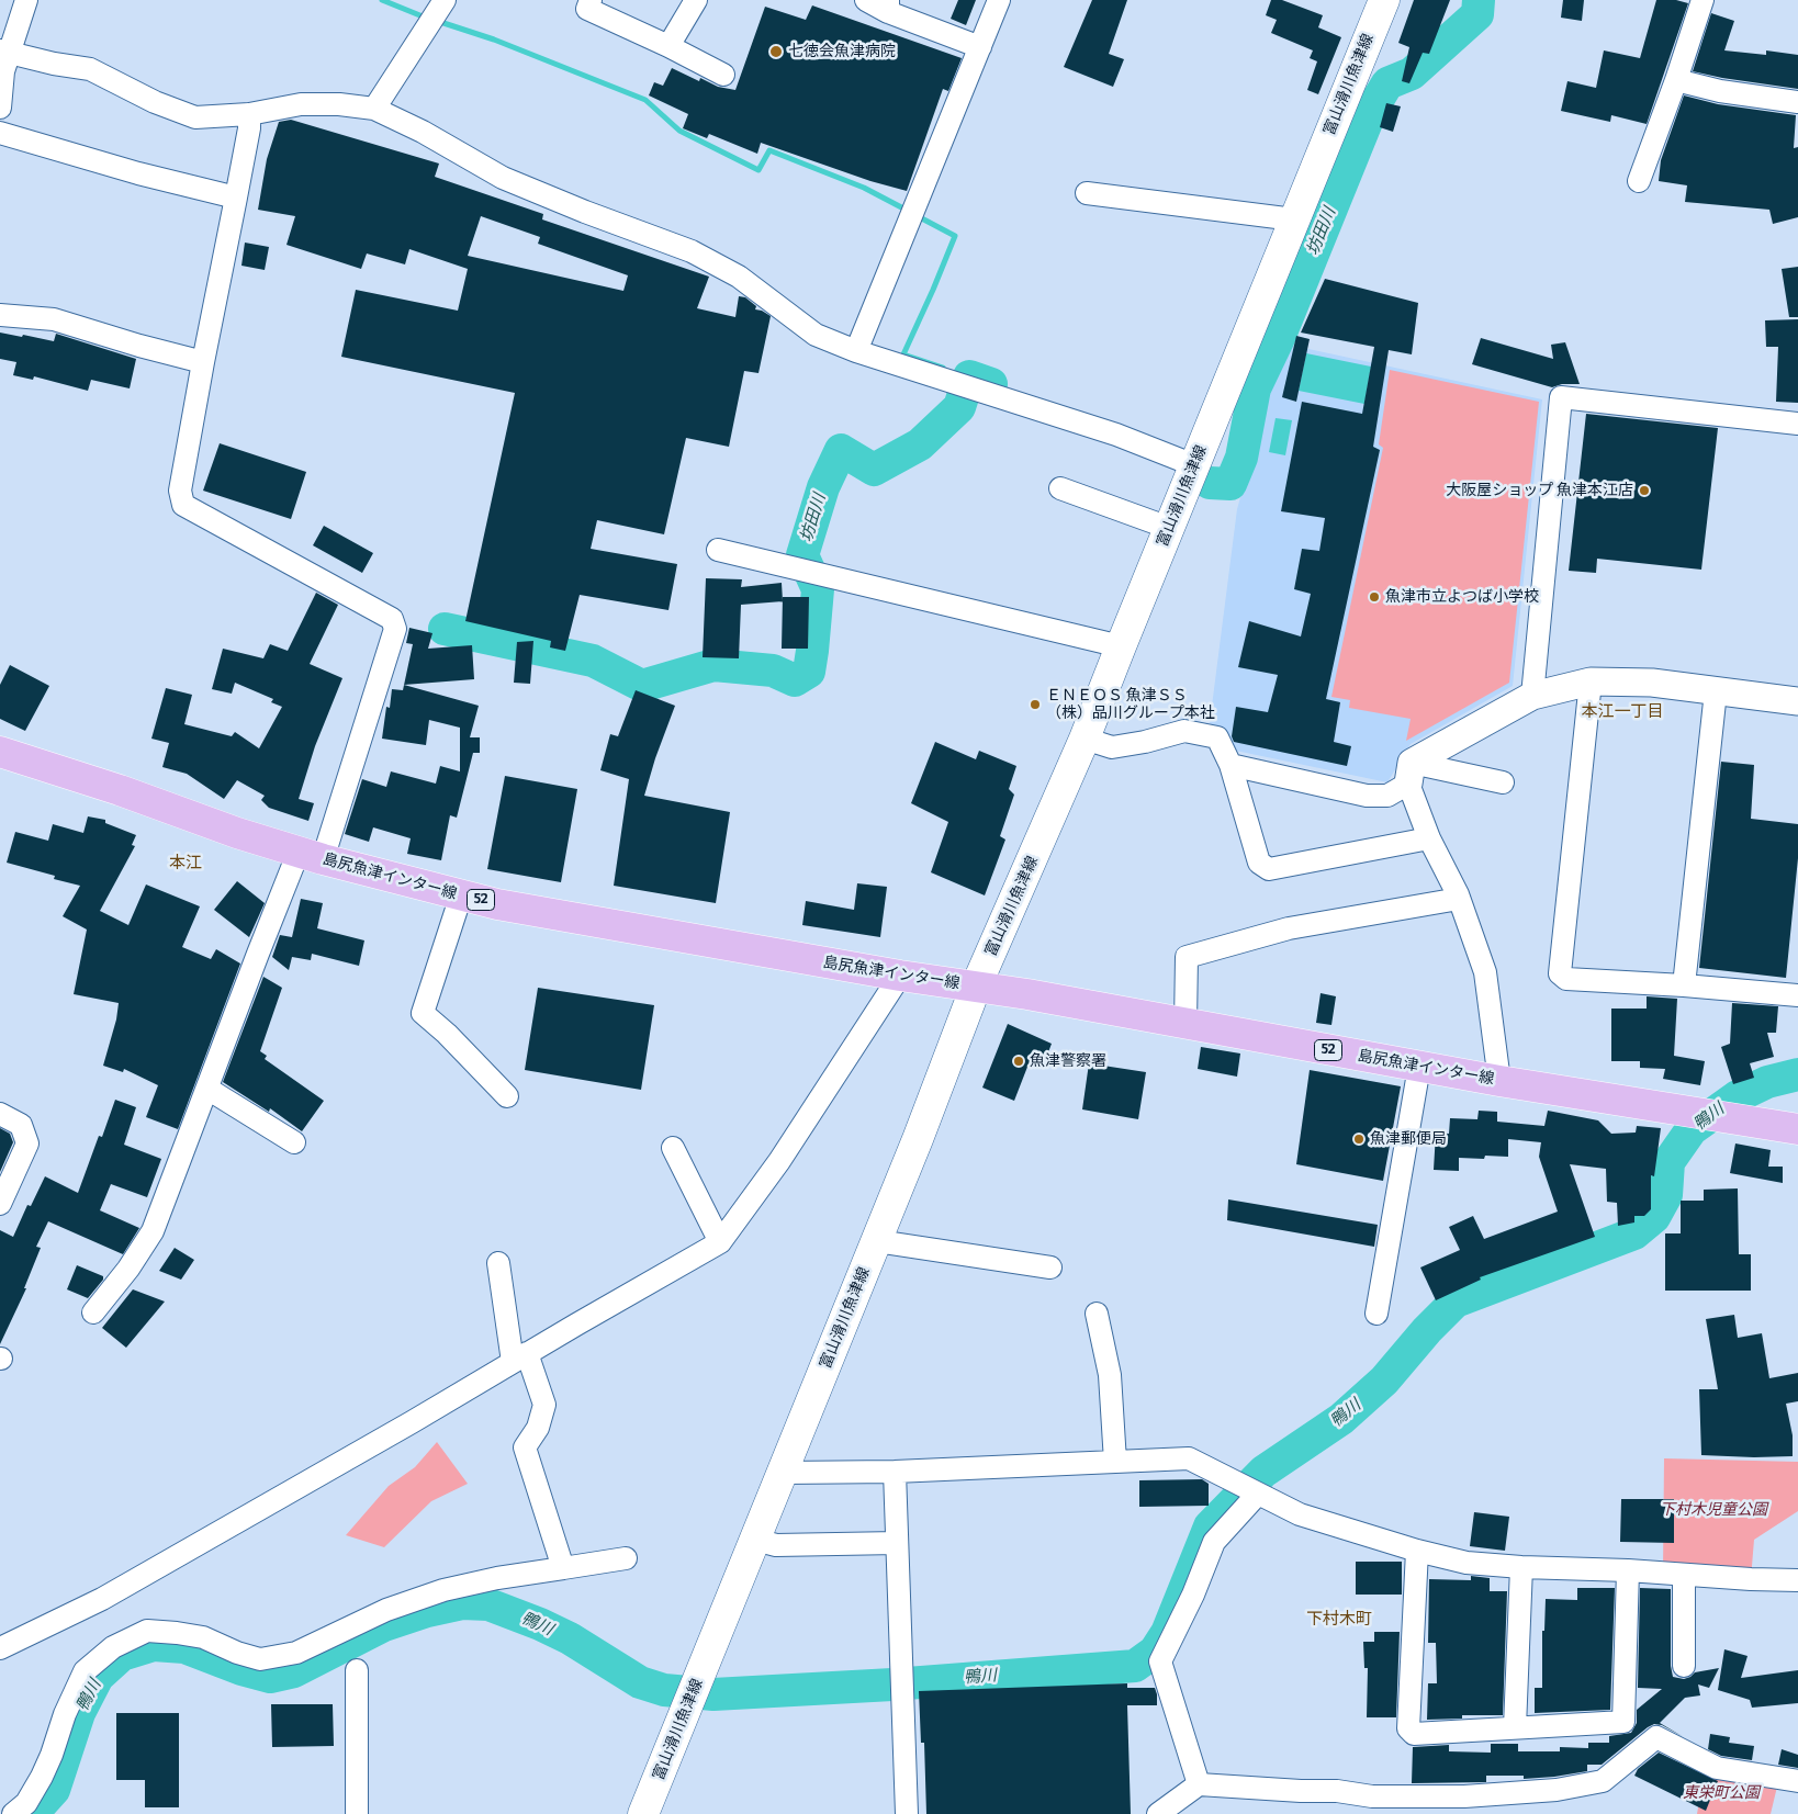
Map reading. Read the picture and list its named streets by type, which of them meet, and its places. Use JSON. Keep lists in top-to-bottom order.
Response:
{
  "streets": {
    "main road": ["富山滑川魚津線", "島尻魚津インター線", "52"]
  },
  "crossings": [
    ["富山滑川魚津線", "島尻魚津インター線"]
  ],
  "districts": ["本江一丁目", "本江", "下村木町"],
  "water": ["坊田川", "鴨川"],
  "parks": ["下村木児童公園", "東栄町公園"],
  "places": [
    "七徳会魚津病院",
    "大阪屋ショップ 魚津本江店",
    "魚津市立よつば小学校",
    "ＥＮＥＯＳ 魚津ＳＳ （株）品川グループ本社",
    "魚津警察署",
    "魚津郵便局"
  ]
}
